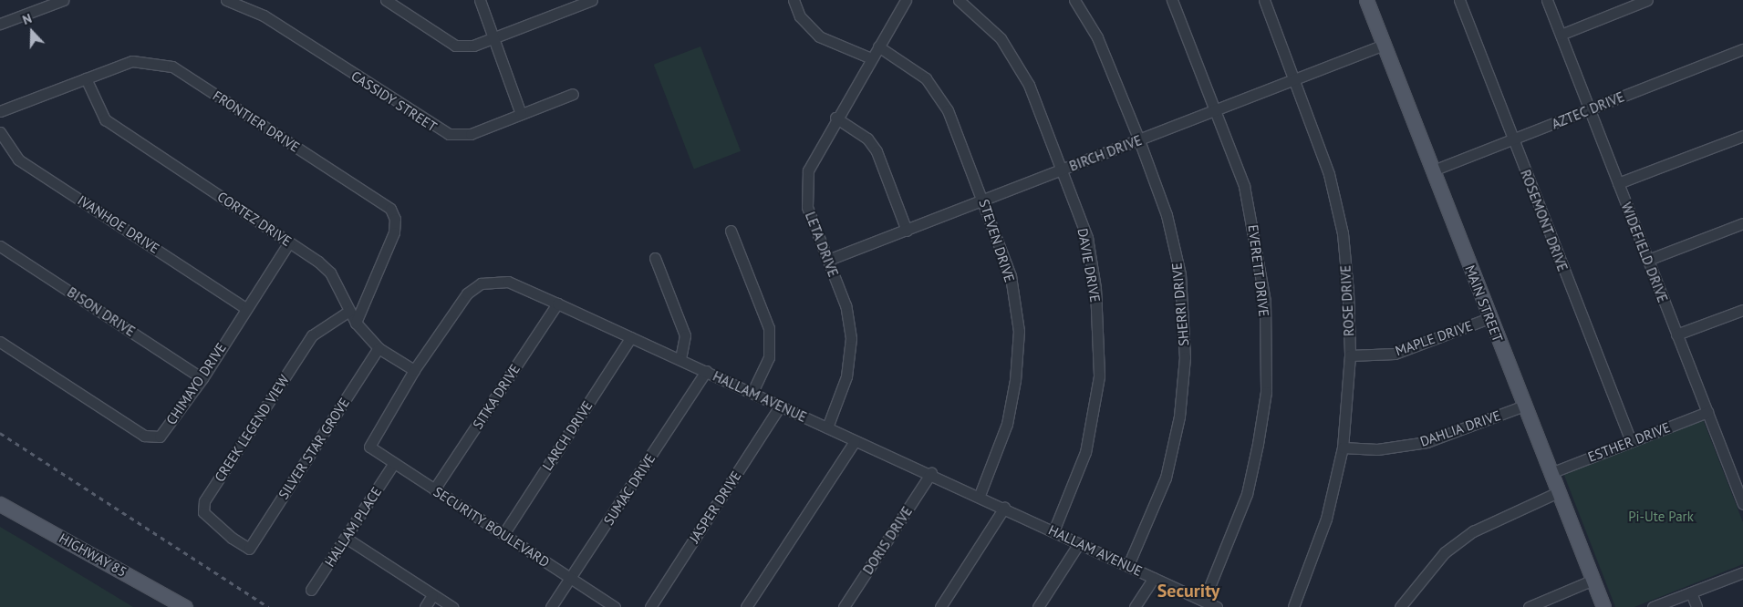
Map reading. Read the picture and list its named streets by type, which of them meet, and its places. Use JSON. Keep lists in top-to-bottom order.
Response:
{
  "streets": {
    "main road": ["MAIN STREET", "HIGHWAY 85"],
    "street": [
      "CASSIDY STREET",
      "AZTEC DRIVE",
      "FRONTIER DRIVE",
      "BIRCH DRIVE",
      "CORTEZ DRIVE",
      "ROSEMONT DRIVE",
      "IVANHOE DRIVE",
      "STEVEN DRIVE",
      "LETA DRIVE",
      "WIDEFIELD DRIVE",
      "DAVIE DRIVE",
      "EVERETT DRIVE",
      "ROSE DRIVE",
      "SHERRI DRIVE",
      "BISON DRIVE",
      "MAPLE DRIVE",
      "CHIMAYO DRIVE",
      "SITKA DRIVE",
      "HALLAM AVENUE",
      "CREEK LEGEND VIEW",
      "DAHLIA DRIVE",
      "LARCH DRIVE",
      "ESTHER DRIVE",
      "SILVER STAR GROVE",
      "SUMAC DRIVE",
      "JASPER DRIVE",
      "HALLAM PLACE",
      "SECURITY BOULEVARD",
      "DORIS DRIVE"
    ]
  },
  "crossings": [
    ["AZTEC DRIVE", "ROSEMONT DRIVE"],
    ["AZTEC DRIVE", "WIDEFIELD DRIVE"],
    ["AZTEC DRIVE", "MAIN STREET"],
    ["FRONTIER DRIVE", "CORTEZ DRIVE"],
    ["BIRCH DRIVE", "STEVEN DRIVE"],
    ["BIRCH DRIVE", "LETA DRIVE"],
    ["BIRCH DRIVE", "DAVIE DRIVE"],
    ["BIRCH DRIVE", "EVERETT DRIVE"],
    ["BIRCH DRIVE", "ROSE DRIVE"],
    ["BIRCH DRIVE", "MAIN STREET"],
    ["BIRCH DRIVE", "SHERRI DRIVE"],
    ["CORTEZ DRIVE", "CHIMAYO DRIVE"],
    ["CORTEZ DRIVE", "HALLAM AVENUE"],
    ["CORTEZ DRIVE", "CREEK LEGEND VIEW"],
    ["CORTEZ DRIVE", "SILVER STAR GROVE"],
    ["ROSEMONT DRIVE", "ESTHER DRIVE"],
    ["IVANHOE DRIVE", "CHIMAYO DRIVE"],
    ["STEVEN DRIVE", "LETA DRIVE"],
    ["STEVEN DRIVE", "HALLAM AVENUE"],
    ["LETA DRIVE", "HALLAM AVENUE"],
    ["WIDEFIELD DRIVE", "ESTHER DRIVE"],
    ["DAVIE DRIVE", "HALLAM AVENUE"],
    ["EVERETT DRIVE", "HALLAM AVENUE"],
    ["ROSE DRIVE", "MAPLE DRIVE"],
    ["ROSE DRIVE", "DAHLIA DRIVE"],
    ["MAIN STREET", "MAPLE DRIVE"],
    ["MAIN STREET", "DAHLIA DRIVE"],
    ["MAIN STREET", "ESTHER DRIVE"],
    ["SHERRI DRIVE", "HALLAM AVENUE"],
    ["BISON DRIVE", "CHIMAYO DRIVE"],
    ["SITKA DRIVE", "HALLAM AVENUE"],
    ["SITKA DRIVE", "SECURITY BOULEVARD"],
    ["HALLAM AVENUE", "LARCH DRIVE"],
    ["HALLAM AVENUE", "SUMAC DRIVE"],
    ["HALLAM AVENUE", "JASPER DRIVE"],
    ["HALLAM AVENUE", "SECURITY BOULEVARD"],
    ["HALLAM AVENUE", "DORIS DRIVE"],
    ["CREEK LEGEND VIEW", "SILVER STAR GROVE"],
    ["LARCH DRIVE", "SECURITY BOULEVARD"],
    ["SUMAC DRIVE", "SECURITY BOULEVARD"],
    ["HALLAM PLACE", "SECURITY BOULEVARD"]
  ],
  "districts": ["Security"],
  "parks": ["Pi-Ute Park"],
  "north": "top"
}
